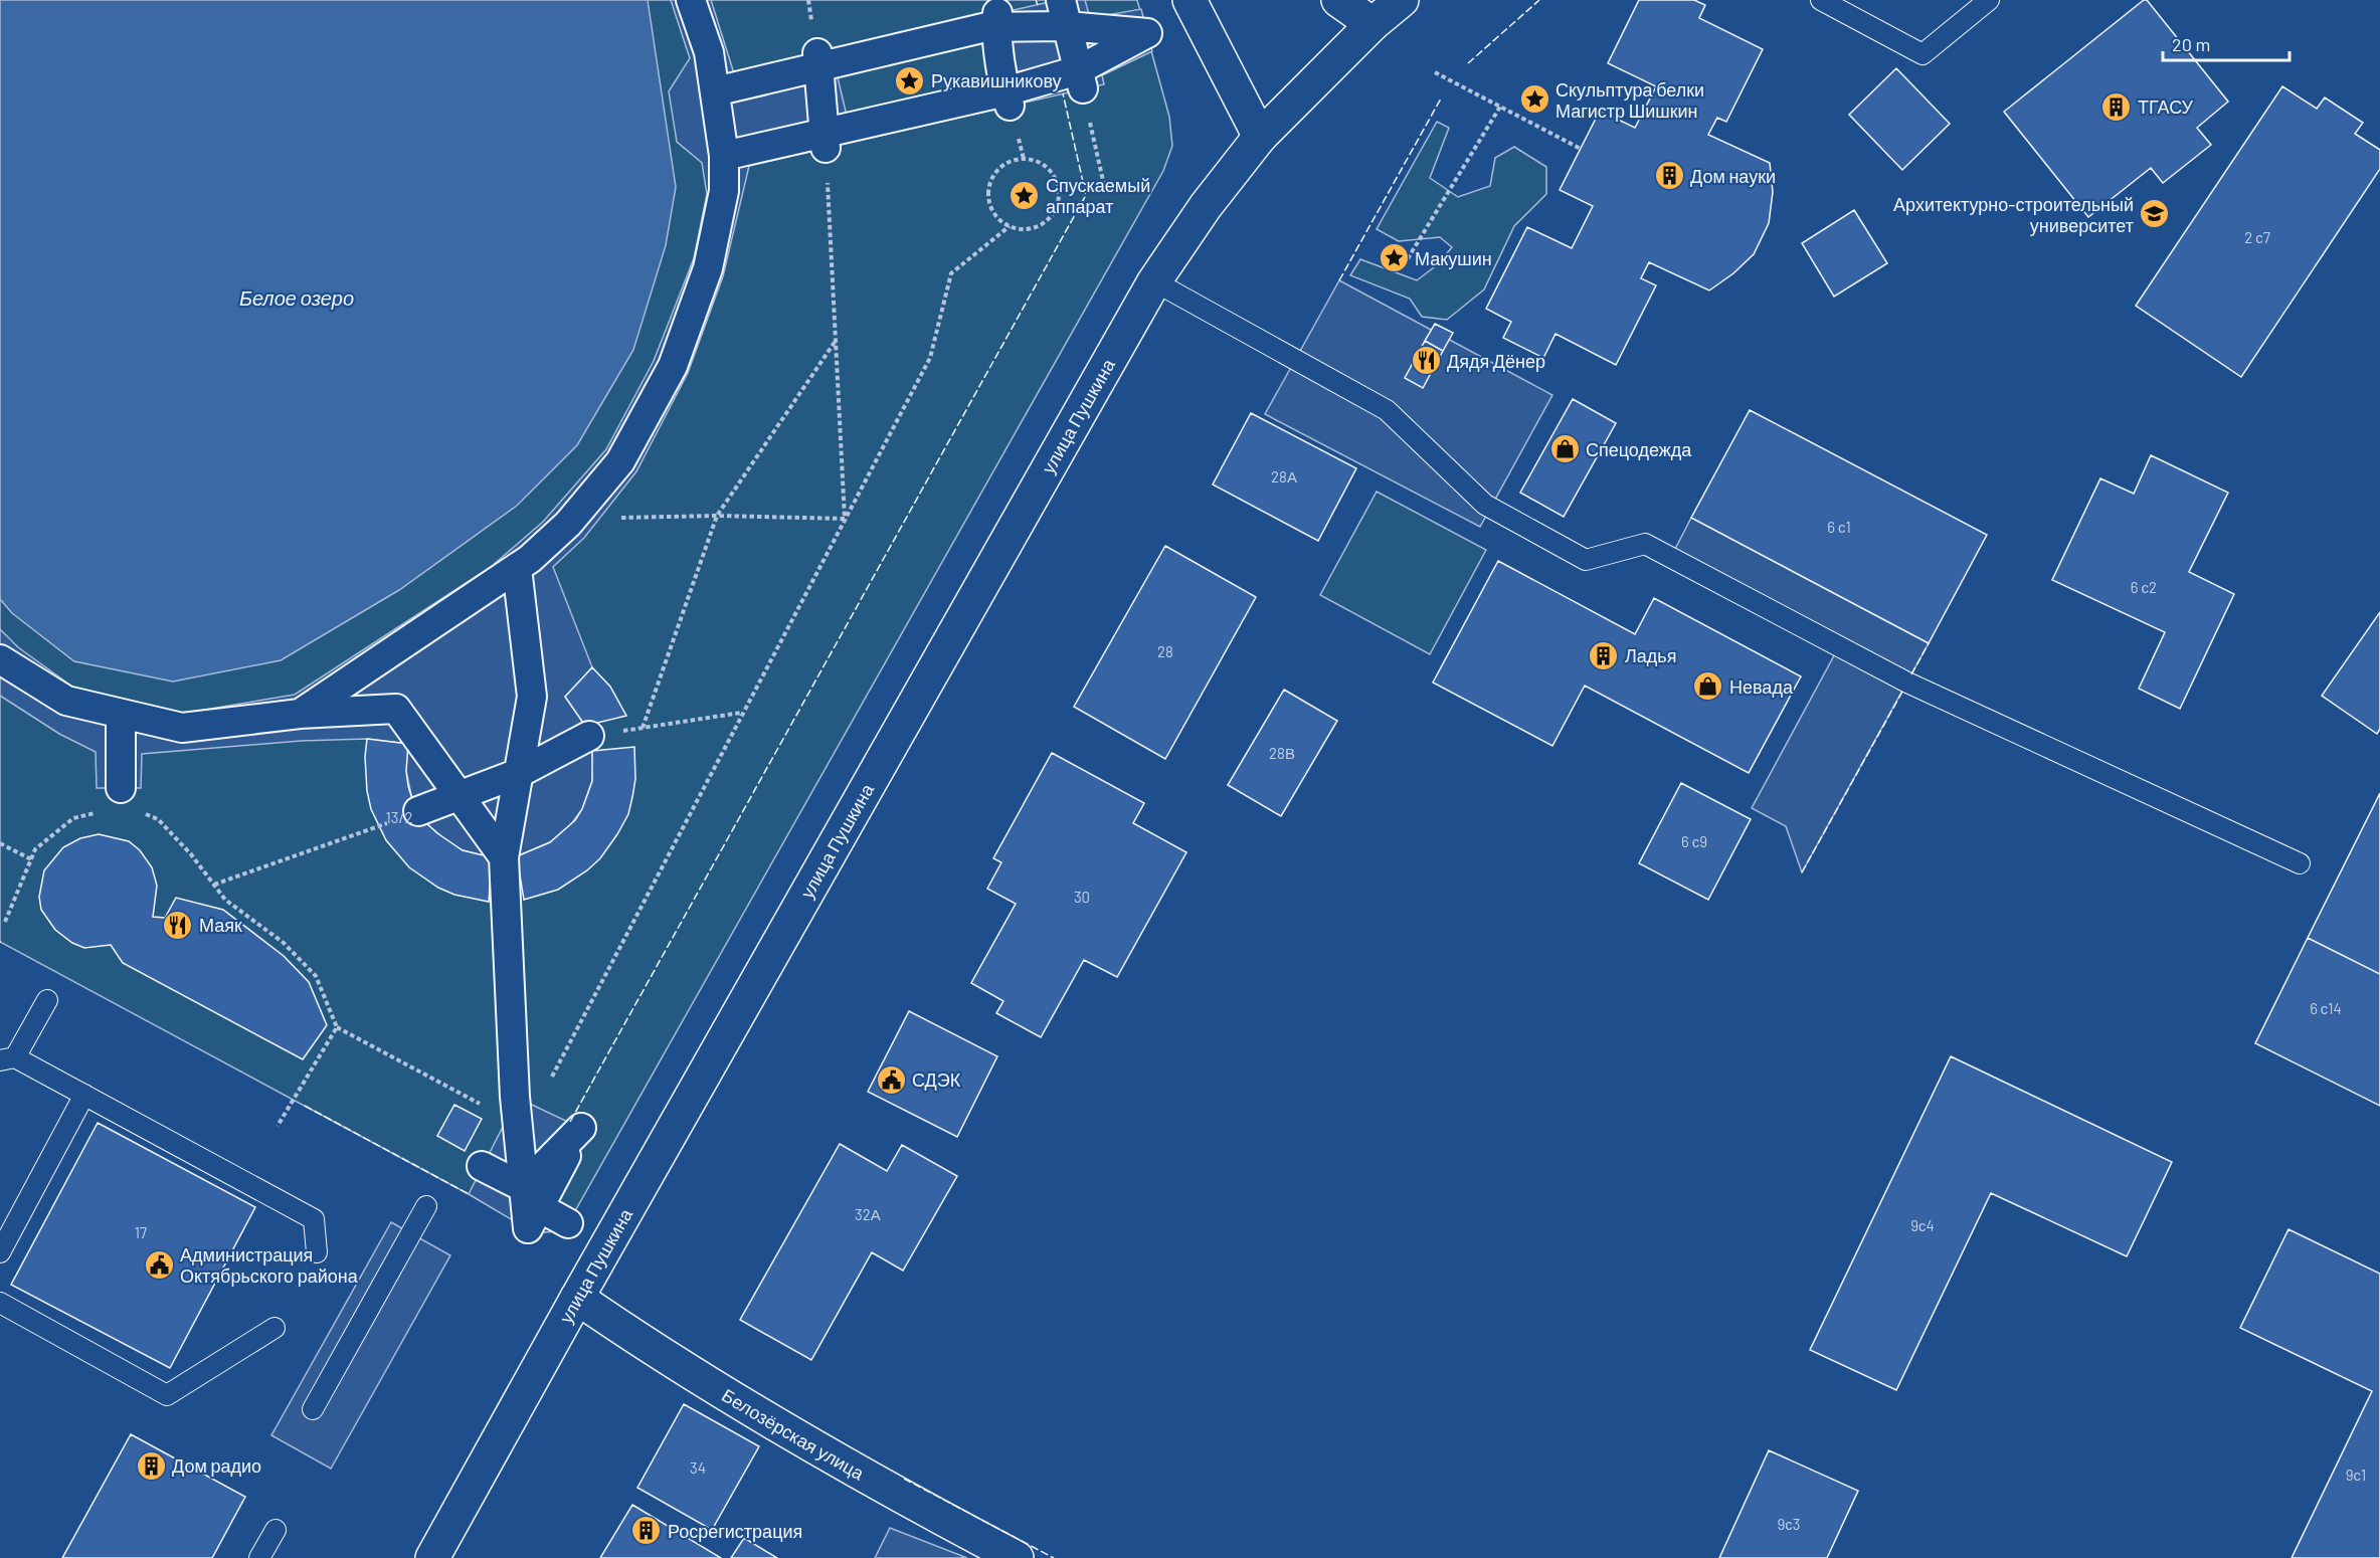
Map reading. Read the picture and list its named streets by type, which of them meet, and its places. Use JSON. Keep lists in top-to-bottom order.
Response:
{
  "streets": {
    "main road": ["улица Пушкина", "Белозёрская улица"]
  },
  "crossings": [
    ["улица Пушкина", "Белозёрская улица"]
  ],
  "water": ["Белое озеро"],
  "places": {
    "place": [
      "Рукавишникову",
      "Скульптура белки Магистр Шишкин",
      "Спускаемый аппарат",
      "Макушин"
    ],
    "building": [
      "ТГАСУ",
      "Дом науки",
      "Ладья",
      "Дом радио",
      "Росрегистрация"
    ],
    "school or university": ["Архитектурно-строительный университет"],
    "restaurant": ["Дядя Дёнер", "Маяк"],
    "shop": ["Спецодежда", "Невада"],
    "public building": ["СДЭК", "Администрация Октябрьского района"]
  },
  "house_numbers": [
    "2 с7",
    "28А",
    "6 с1",
    "6 с2",
    "28",
    "28В",
    "13/2",
    "6 с9",
    "30",
    "6 с14",
    "32А",
    "9с4",
    "17",
    "34",
    "9с1",
    "9с3"
  ],
  "scale_bar": "20 m"
}
